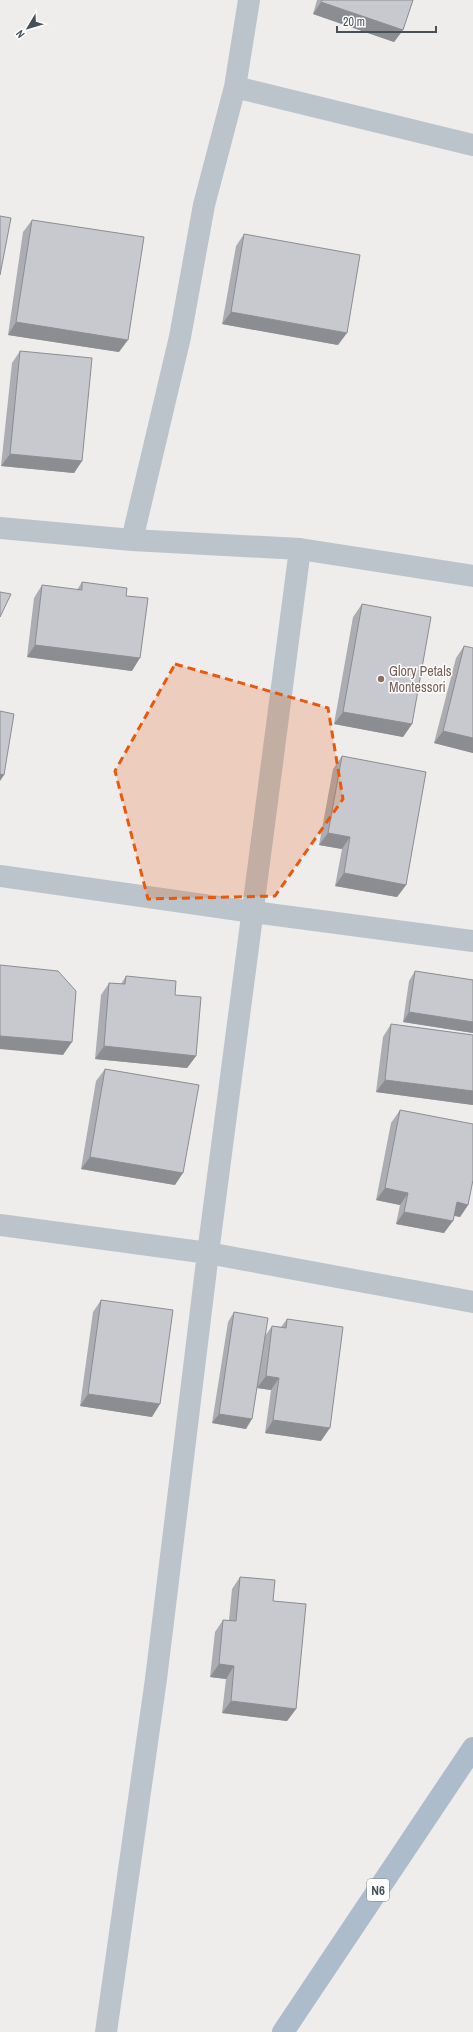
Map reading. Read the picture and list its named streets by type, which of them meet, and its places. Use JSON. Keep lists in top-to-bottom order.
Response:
{
  "streets": {
    "main road": ["N6"]
  },
  "places": ["Glory Petals Montessori"],
  "scale_bar": "20 m",
  "north": "bottom left"
}
